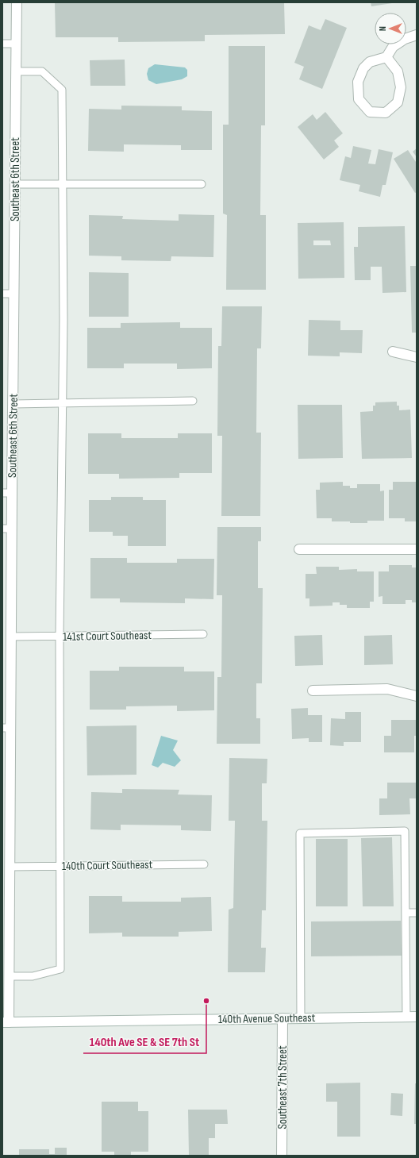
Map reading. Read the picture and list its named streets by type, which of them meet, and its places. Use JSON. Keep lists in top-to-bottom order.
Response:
{
  "streets": {
    "street": ["Southeast 6th Street", "140th Avenue Southeast", "Southeast 7th Street"],
    "lane": ["141st Court Southeast", "140th Court Southeast"]
  },
  "crossings": [
    ["Southeast 6th Street", "141st Court Southeast"],
    ["Southeast 6th Street", "140th Court Southeast"],
    ["Southeast 6th Street", "140th Avenue Southeast"],
    ["140th Avenue Southeast", "Southeast 7th Street"]
  ],
  "places": ["140th Ave SE & SE 7th St"],
  "north": "left"
}
